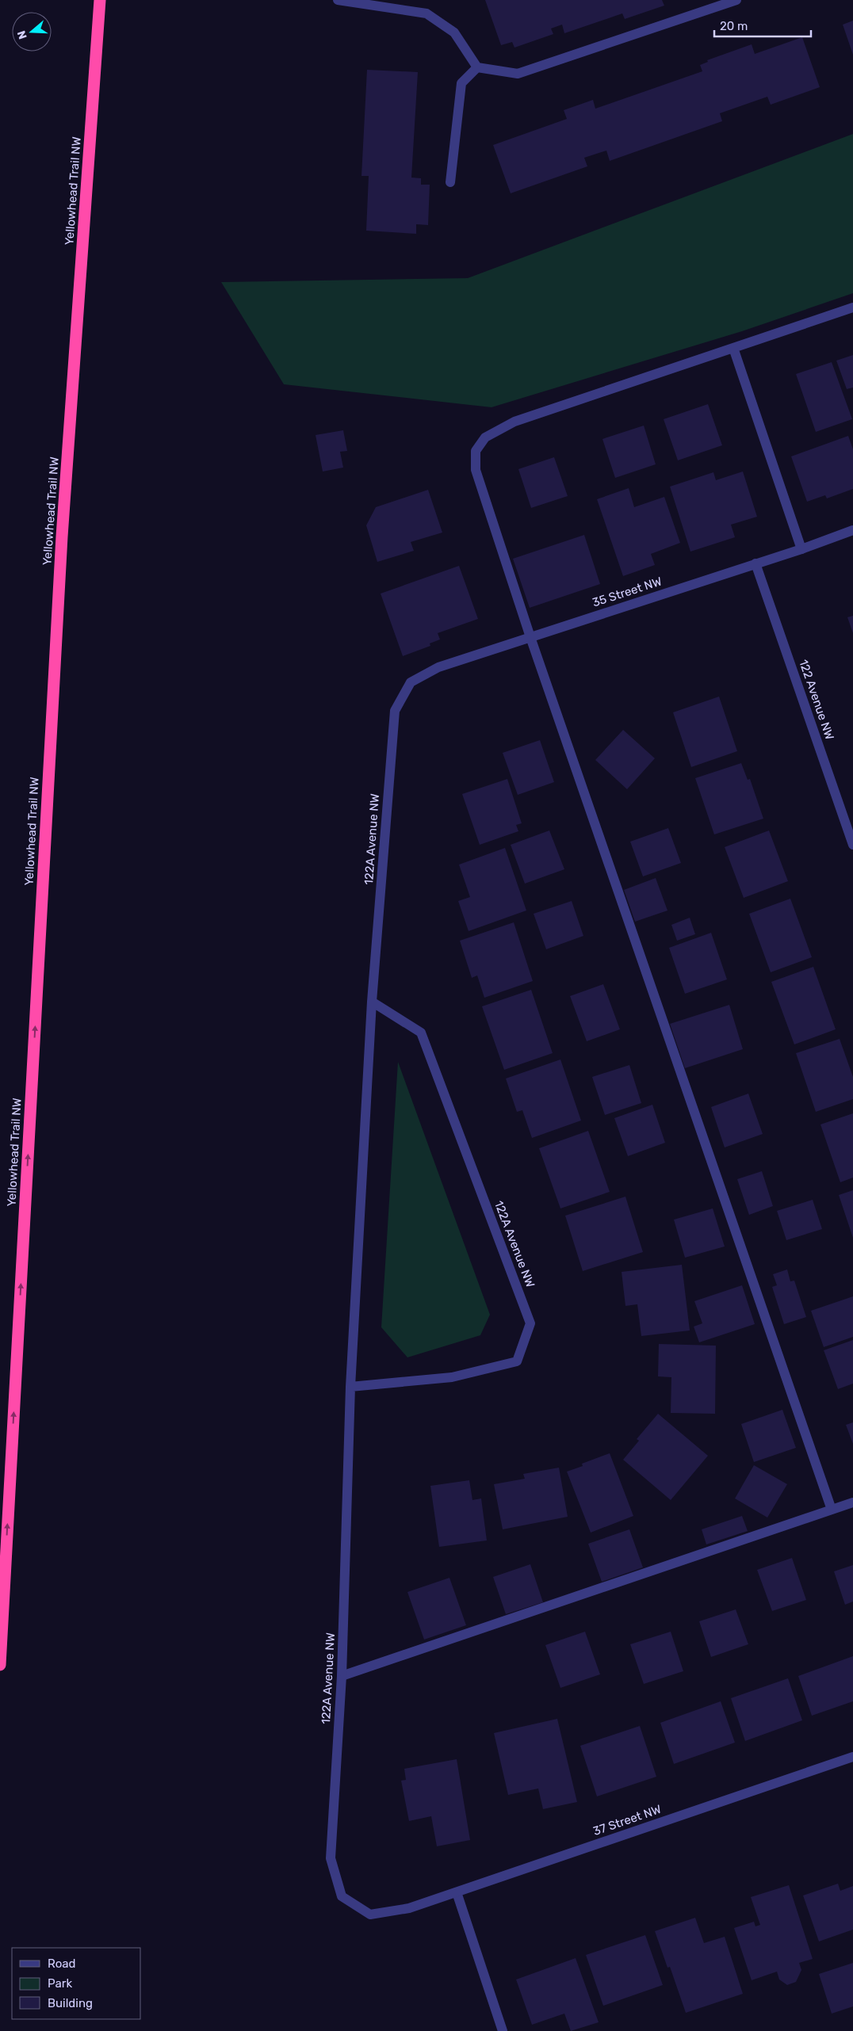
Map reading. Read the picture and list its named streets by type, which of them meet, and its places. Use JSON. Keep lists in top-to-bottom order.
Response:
{
  "streets": {
    "highway": ["Yellowhead Trail NW"],
    "street": [
      "35 Street NW",
      "122 Avenue NW",
      "122A Avenue NW",
      "37 Street NW"
    ]
  },
  "crossings": [
    ["35 Street NW", "122 Avenue NW"],
    ["35 Street NW", "122A Avenue NW"],
    ["122A Avenue NW", "37 Street NW"]
  ],
  "one_way": ["Yellowhead Trail NW"],
  "legend": ["Road", "Park", "Building"],
  "scale_bar": "20 m",
  "north": "left"
}
